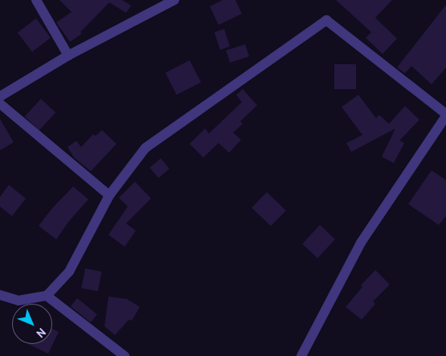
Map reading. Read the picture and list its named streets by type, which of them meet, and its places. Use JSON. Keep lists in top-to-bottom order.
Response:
{
  "north": "bottom right"
}
